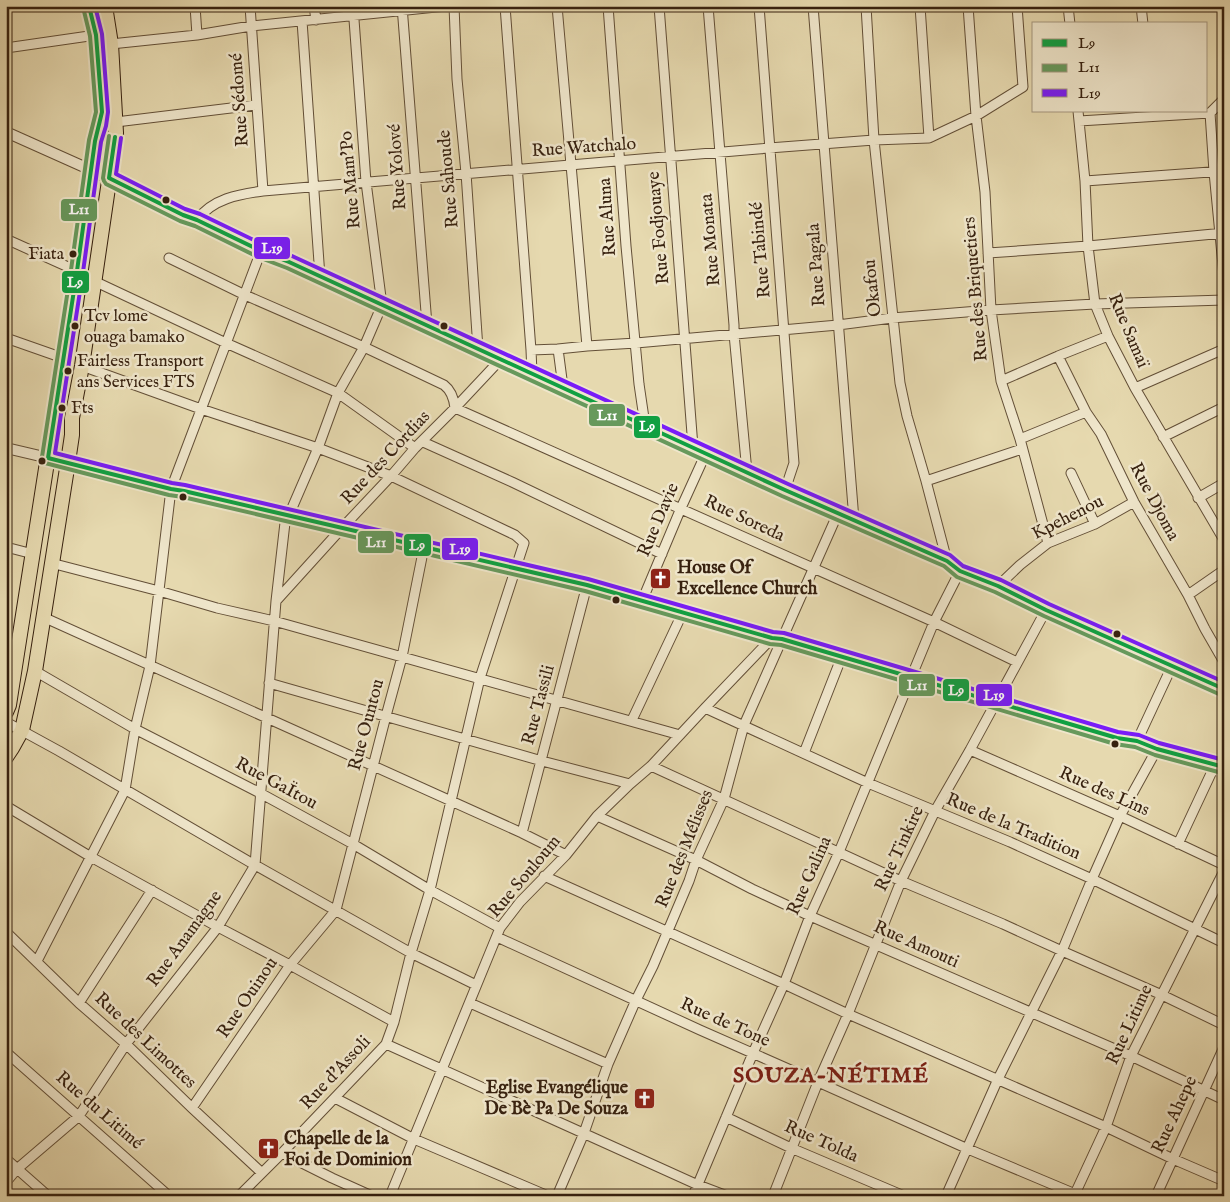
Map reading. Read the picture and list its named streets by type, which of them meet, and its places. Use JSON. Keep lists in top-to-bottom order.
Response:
{
  "streets": {
    "street": [
      "Rue Sédomé",
      "Rue Watchalo",
      "Rue Yolové",
      "Rue Sahoude",
      "Rue Mam'Po",
      "Rue Aluna",
      "Rue Fodjouaye",
      "Rue Monata",
      "Rue Tabindé",
      "Rue Pagala",
      "Okafou",
      "Rue des Briquetiers",
      "Rue Samaï",
      "Rue des Cordias",
      "Rue Djoma",
      "Kpehenou",
      "Rue Soreda",
      "Rue Davie",
      "Rue Tassili",
      "Rue Ountou",
      "Rue GaÏtou",
      "Rue des Lins",
      "Rue de la Tradition",
      "Rue des Mélisses",
      "Rue Tinkire",
      "Rue Galina",
      "Rue Souloum",
      "Rue Anamagne",
      "Rue Amouti",
      "Rue Ouinou",
      "Rue de Tone",
      "Rue Litime",
      "Rue des Limottes",
      "Rue d'Assoli",
      "Rue du Litimé",
      "Rue Ahepe",
      "Rue Tolda"
    ]
  },
  "crossings": [
    ["Rue Sédomé", "Rue Watchalo"],
    ["Rue Watchalo", "Rue Yolové"],
    ["Rue Watchalo", "Rue Sahoude"],
    ["Rue Watchalo", "Rue Mam'Po"],
    ["Rue Watchalo", "Rue Aluna"],
    ["Rue Watchalo", "Rue Fodjouaye"],
    ["Rue Watchalo", "Rue Monata"],
    ["Rue Watchalo", "Rue Tabindé"],
    ["Rue Watchalo", "Rue Pagala"],
    ["Rue Watchalo", "Okafou"],
    ["Rue Watchalo", "Rue des Briquetiers"],
    ["Rue des Briquetiers", "Kpehenou"],
    ["Rue des Cordias", "Rue Soreda"],
    ["Rue des Cordias", "Rue Anamagne"],
    ["Rue des Cordias", "Rue d'Assoli"],
    ["Rue Djoma", "Kpehenou"],
    ["Rue Soreda", "Rue Davie"],
    ["Rue Soreda", "Rue des Mélisses"],
    ["Rue Soreda", "Rue Tinkire"],
    ["Rue Soreda", "Rue Galina"],
    ["Rue Ountou", "Rue GaÏtou"],
    ["Rue Ountou", "Rue Ouinou"],
    ["Rue GaÏtou", "Rue Souloum"],
    ["Rue GaÏtou", "Rue Anamagne"],
    ["Rue GaÏtou", "Rue de Tone"],
    ["Rue GaÏtou", "Rue d'Assoli"],
    ["Rue des Lins", "Rue Tinkire"],
    ["Rue de la Tradition", "Rue des Mélisses"],
    ["Rue de la Tradition", "Rue Tinkire"],
    ["Rue de la Tradition", "Rue Galina"],
    ["Rue de la Tradition", "Rue Souloum"],
    ["Rue de la Tradition", "Rue Litime"],
    ["Rue des Mélisses", "Rue Souloum"],
    ["Rue des Mélisses", "Rue Amouti"],
    ["Rue des Mélisses", "Rue de Tone"],
    ["Rue Tinkire", "Rue Amouti"],
    ["Rue Tinkire", "Rue de Tone"],
    ["Rue Tinkire", "Rue Tolda"],
    ["Rue Galina", "Rue Amouti"],
    ["Rue Galina", "Rue de Tone"],
    ["Rue Galina", "Rue Tolda"],
    ["Rue Souloum", "Rue Amouti"],
    ["Rue Souloum", "Rue de Tone"],
    ["Rue Anamagne", "Rue des Limottes"],
    ["Rue Anamagne", "Rue du Litimé"],
    ["Rue Amouti", "Rue Litime"],
    ["Rue Amouti", "Rue Ahepe"],
    ["Rue Ouinou", "Rue des Limottes"],
    ["Rue de Tone", "Rue Litime"],
    ["Rue des Limottes", "Rue d'Assoli"]
  ],
  "districts": ["SOUZA-NÉTIMÉ"],
  "places": {
    "other": [
      "Fiata",
      "Tcv lome ouaga bamako",
      "Fairless Transport ans Services FTS",
      "Fts"
    ],
    "church": ["House Of Excellence Church", "Eglise Evangélique De Bè Pa De Souza", "Chapelle de la Foi de Dominion"]
  },
  "lines": ["transit line L9", "transit line L19", "transit line L11"],
  "legend": ["L9", "L11", "L19"]
}
